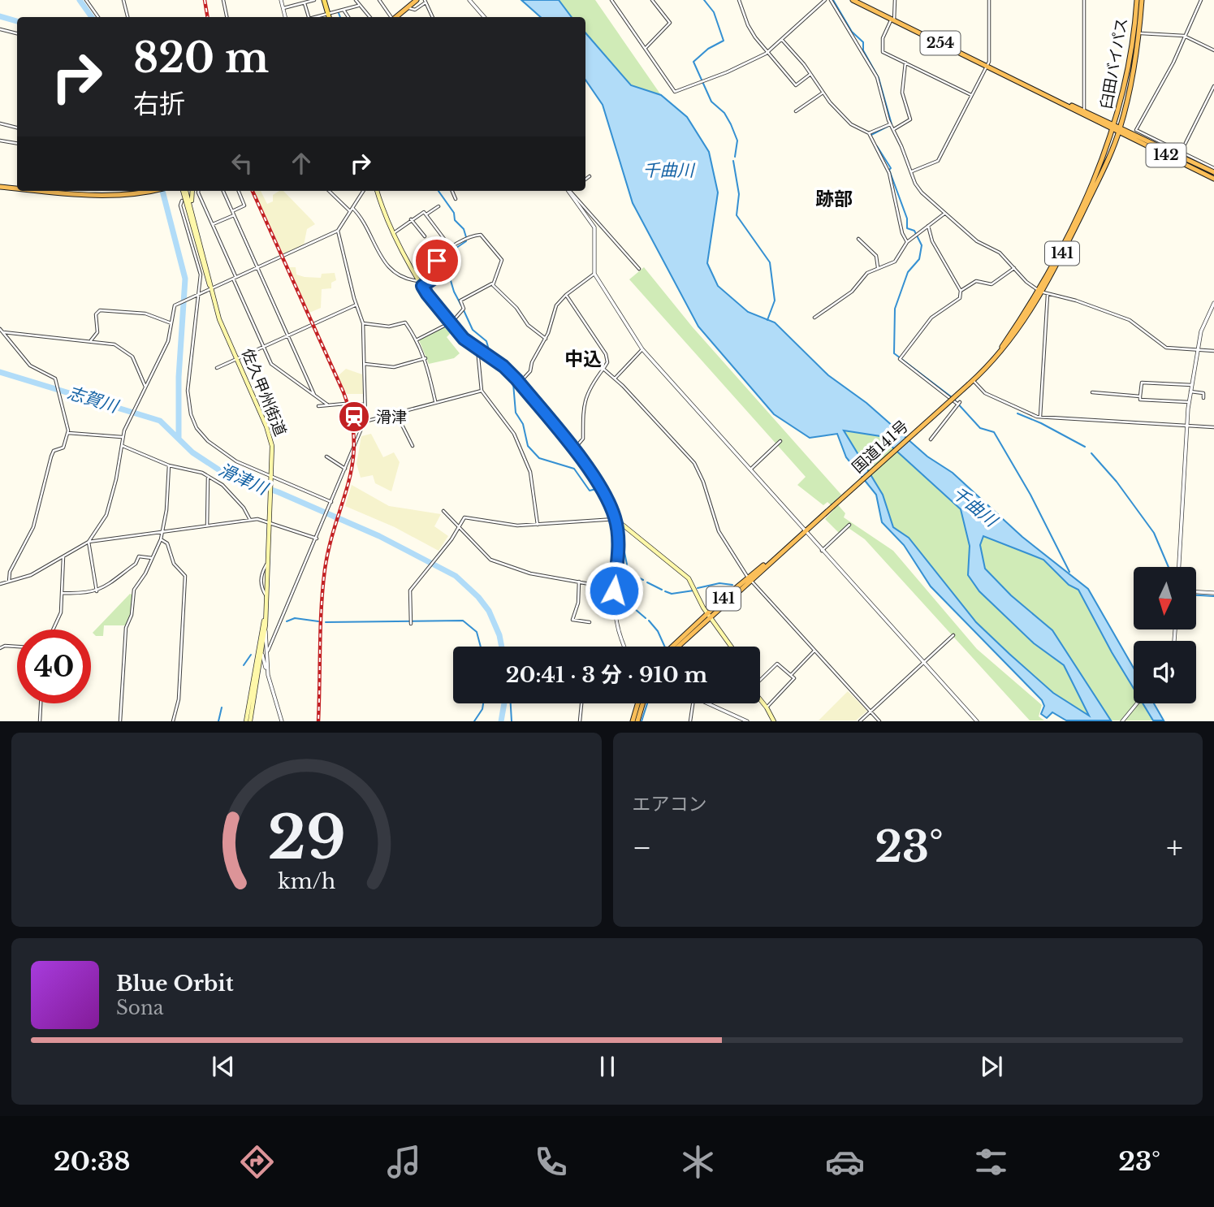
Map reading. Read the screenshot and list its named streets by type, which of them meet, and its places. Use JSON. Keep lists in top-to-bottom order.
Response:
{
  "streets": {
    "highway": [
      "254",
      "臼田バイパス",
      "142",
      "141",
      "国道141号"
    ],
    "main road": ["佐久甲州街道"]
  },
  "crossings": [
    ["254", "臼田バイパス"],
    ["254", "142"],
    ["254", "国道141号"],
    ["臼田バイパス", "142"],
    ["臼田バイパス", "国道141号"],
    ["142", "国道141号"]
  ],
  "districts": ["跡部", "中込"],
  "water": ["千曲川", "志賀川", "滑津川"],
  "places": {
    "station": ["滑津"]
  },
  "north": "bottom",
  "page": {
    "turn": ["820 m", "右折"],
    "limit": "40",
    "trip": "20:41 · 3 分 · 910 m",
    "tile": "エアコン",
    "heat": ["−", "23°", "+"],
    "song": ["Blue Orbit", "Sona"],
    "tabs": ["20:38", "23°"],
    "gauge": ["29", "km/h"]
  }
}
